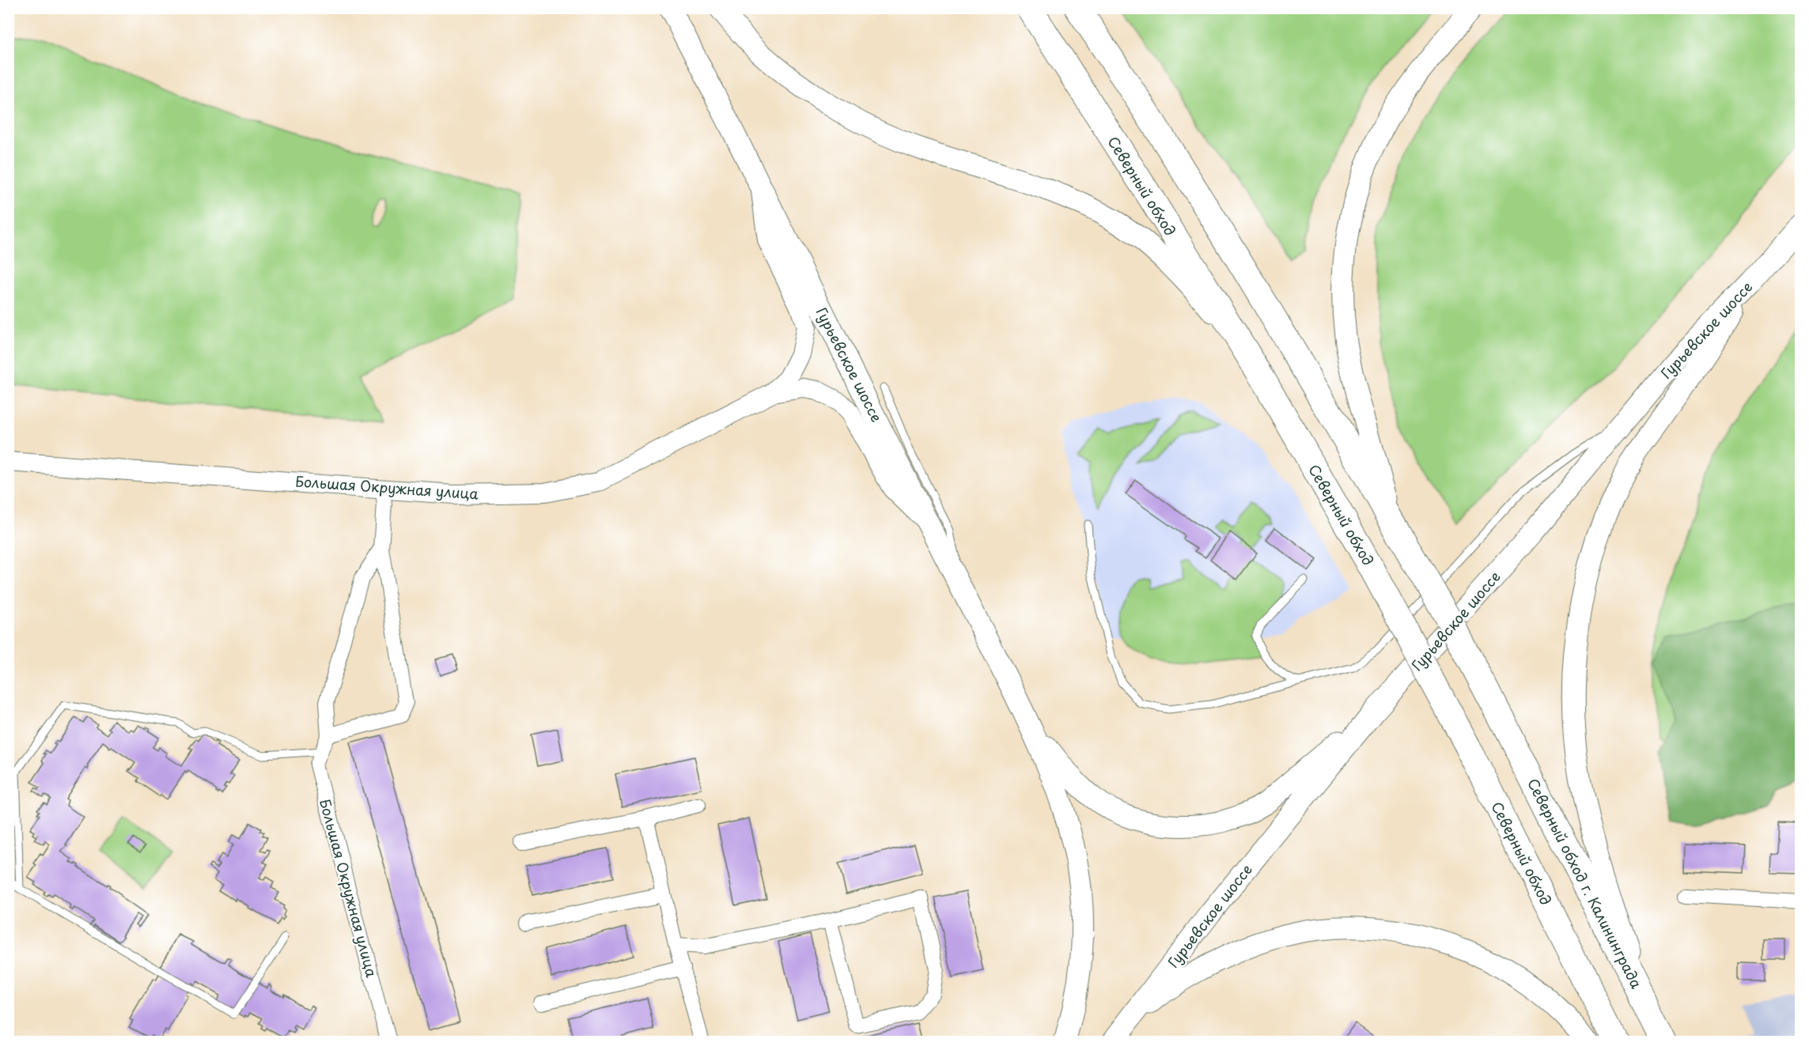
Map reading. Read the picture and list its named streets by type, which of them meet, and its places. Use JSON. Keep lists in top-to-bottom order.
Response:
{
  "streets": {
    "highway": ["Северный обход", "Северный обход г. Калининграда"],
    "main road": ["Гурьевское шоссе", "Большая Окружная улица"]
  }
}
